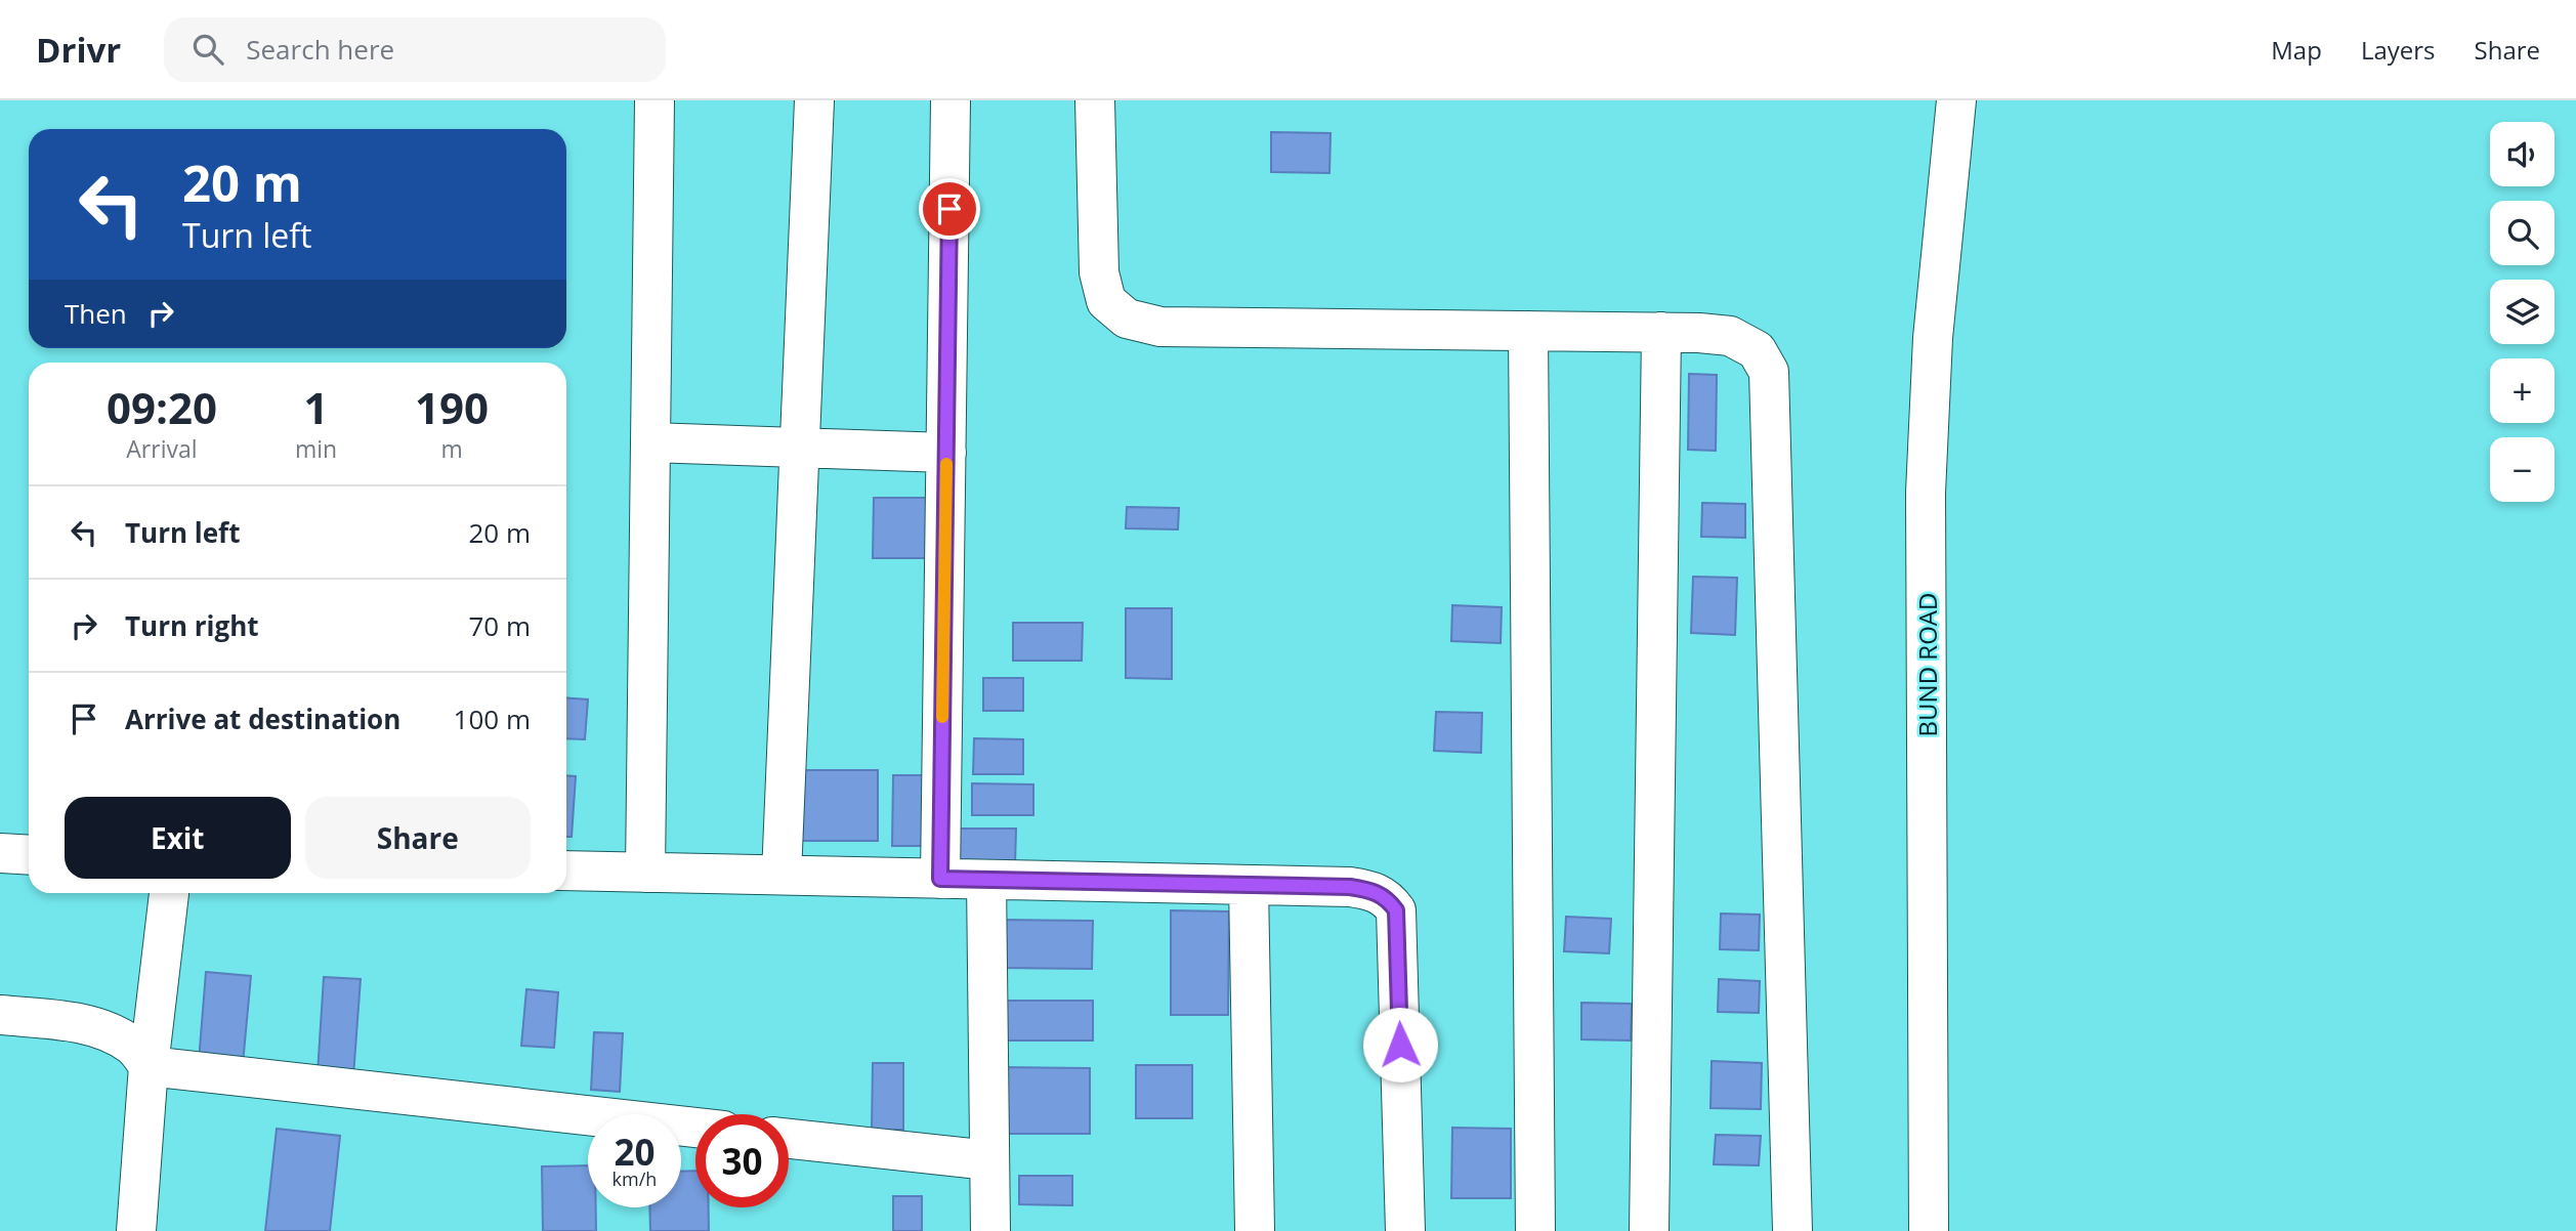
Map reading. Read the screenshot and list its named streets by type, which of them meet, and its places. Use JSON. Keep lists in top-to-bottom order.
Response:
{
  "streets": {
    "street": ["BUND ROAD"]
  },
  "page": {
    "header": "Drivr",
    "search": "Search here",
    "nav": ["Map", "Layers", "Share"],
    "map_buttons": ["+", "−"],
    "turn": ["20 m", "Turn left"],
    "then": "Then",
    "eta": [
      "09:20",
      "Arrival",
      "1",
      "min",
      "190",
      "m"
    ],
    "list": [
      {
        "name": "Turn left",
        "value": "20 m"
      },
      {
        "name": "Turn right",
        "value": "70 m"
      },
      {
        "name": "Arrive at destination",
        "value": "100 m"
      }
    ],
    "buttons": ["Exit", "Share"],
    "speed": "20 km/h",
    "limit": "30"
  }
}
